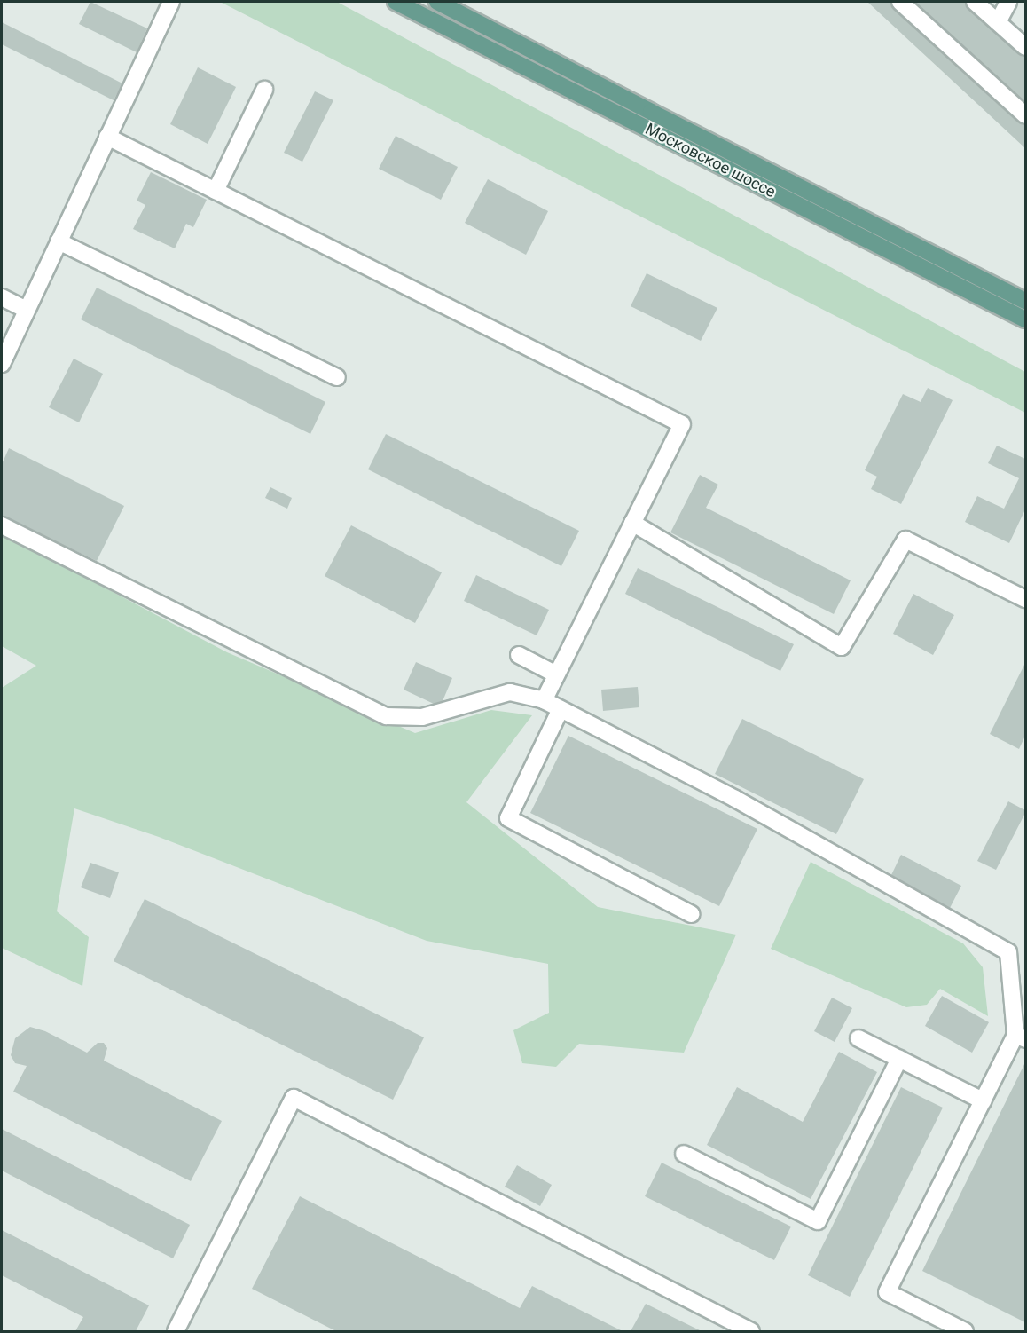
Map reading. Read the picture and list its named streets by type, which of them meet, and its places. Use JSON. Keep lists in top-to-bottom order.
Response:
{
  "streets": {
    "main road": ["Московское шоссе"]
  }
}
